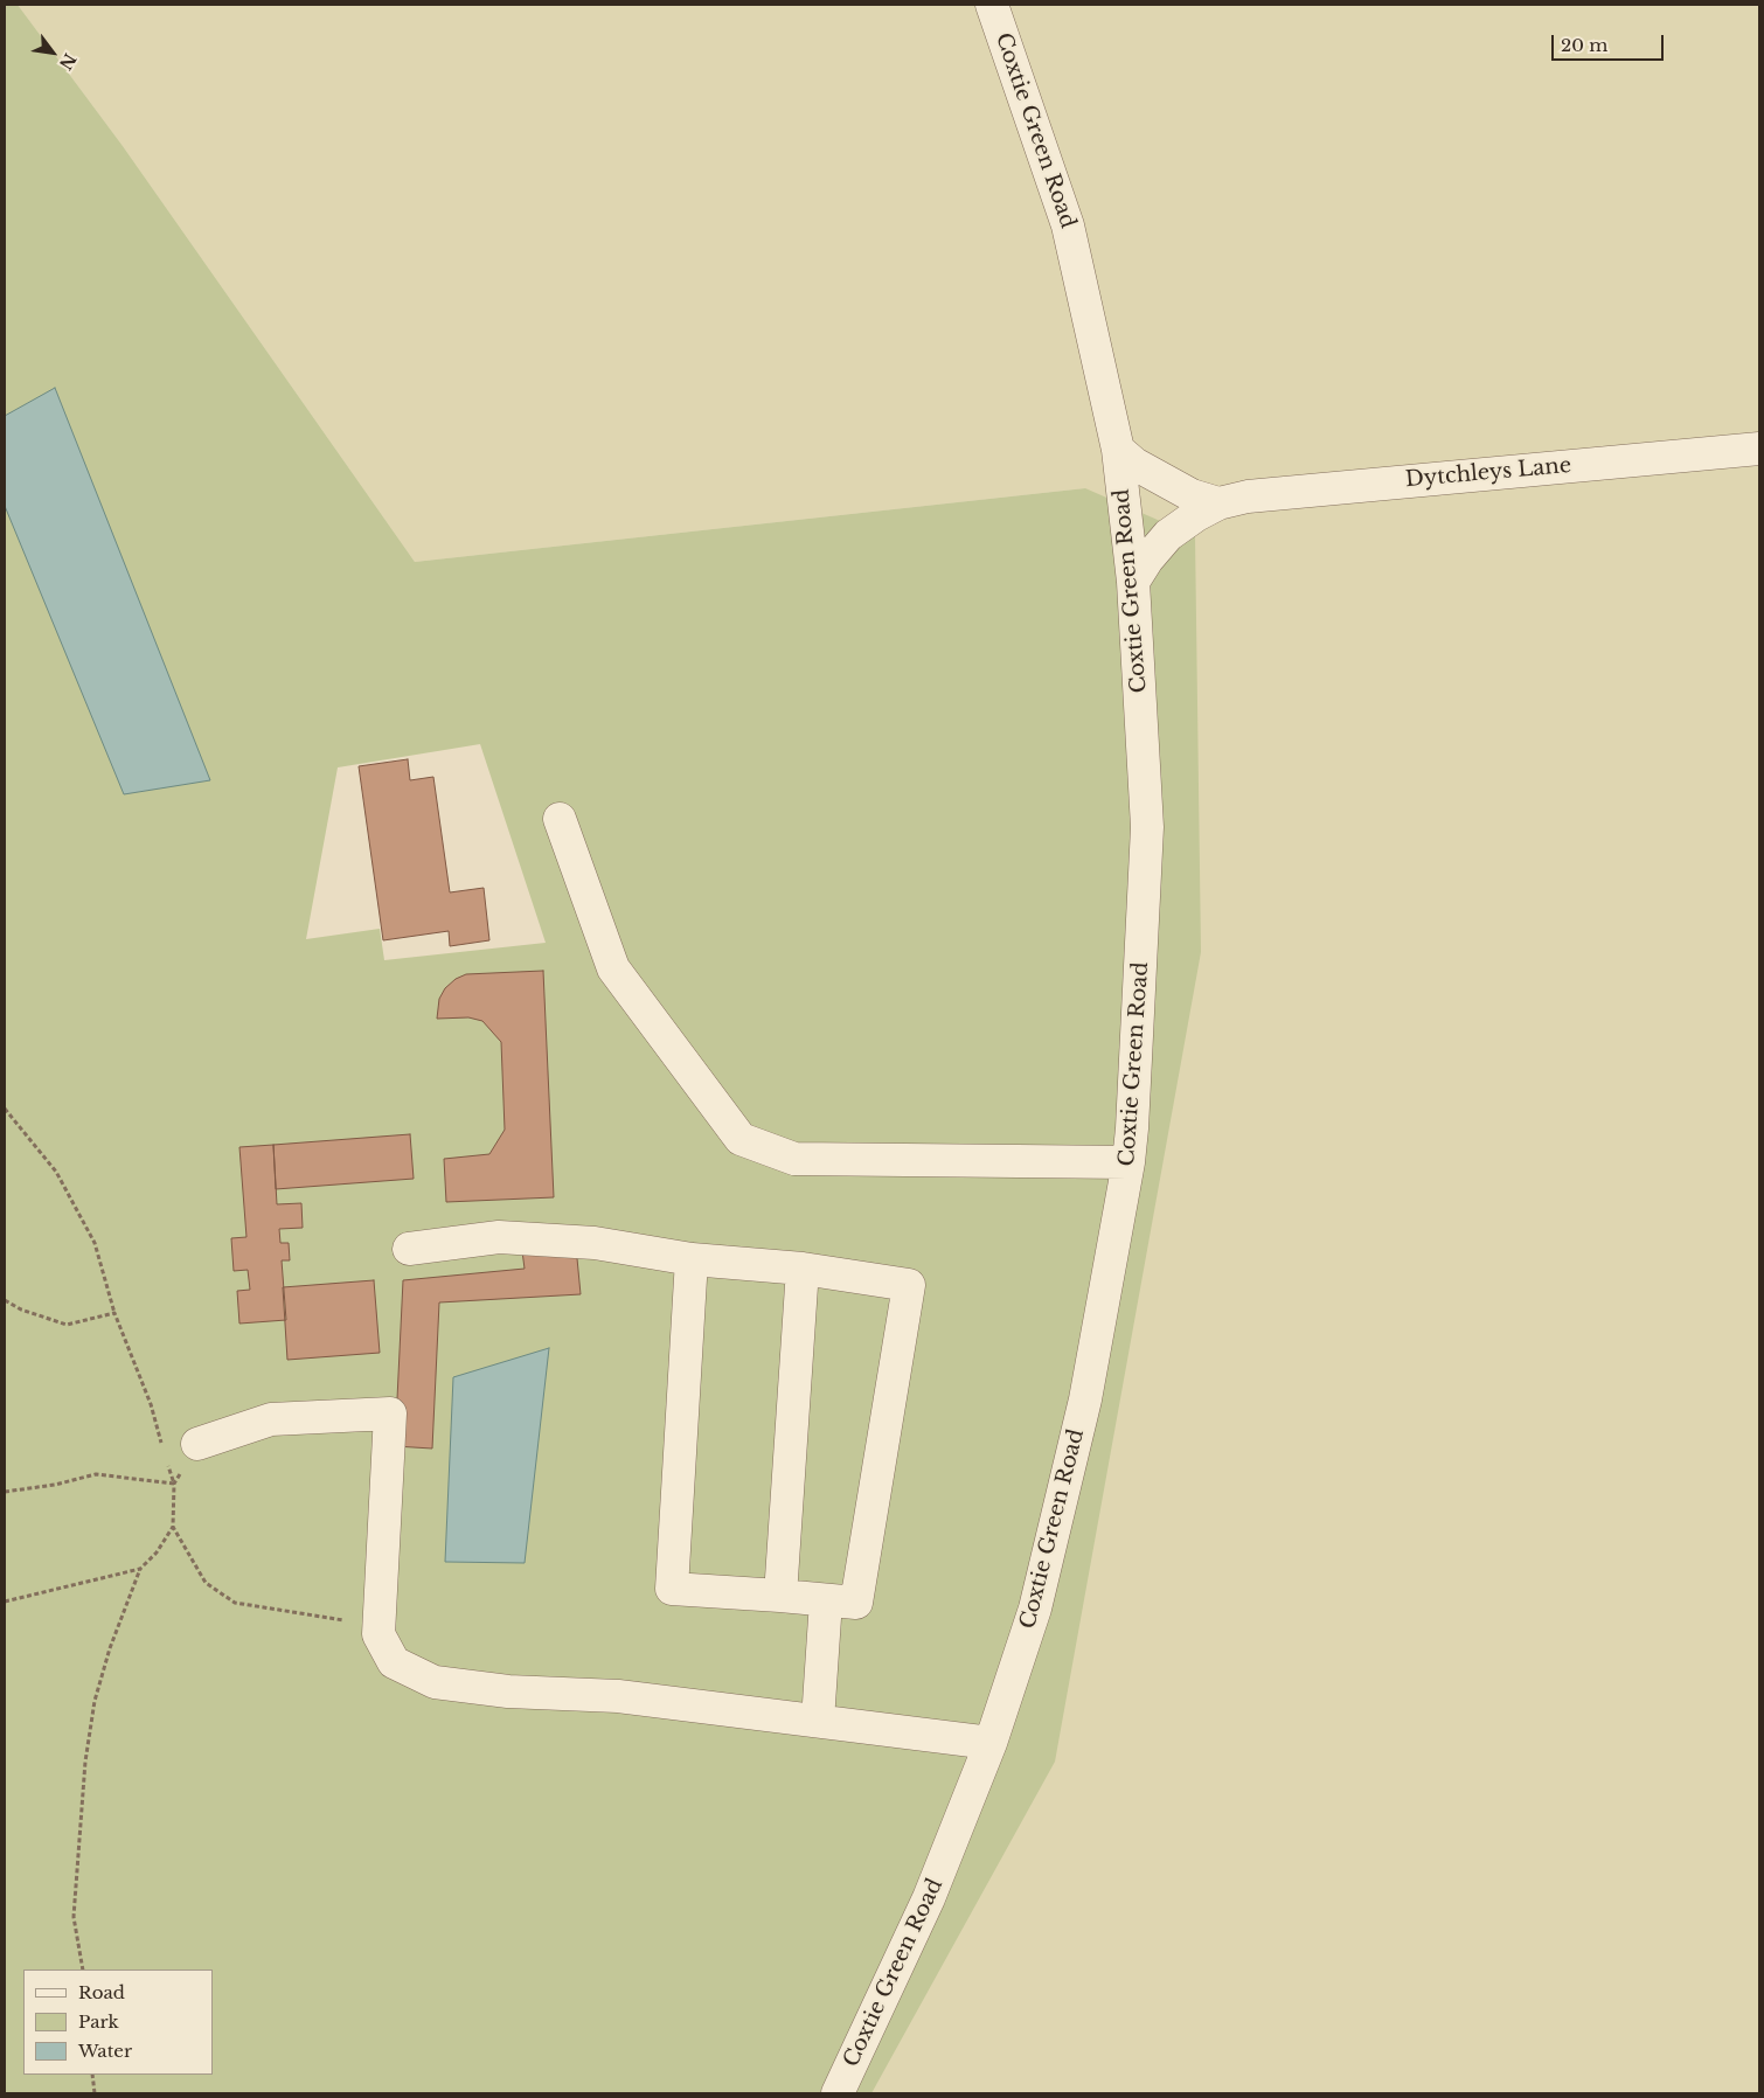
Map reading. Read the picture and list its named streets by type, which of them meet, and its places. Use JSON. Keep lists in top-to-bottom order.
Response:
{
  "streets": {
    "street": ["Coxtie Green Road", "Dytchleys Lane"]
  },
  "crossings": [
    ["Coxtie Green Road", "Dytchleys Lane"]
  ],
  "legend": ["Road", "Park", "Water"],
  "scale_bar": "20 m",
  "north": "bottom right"
}
